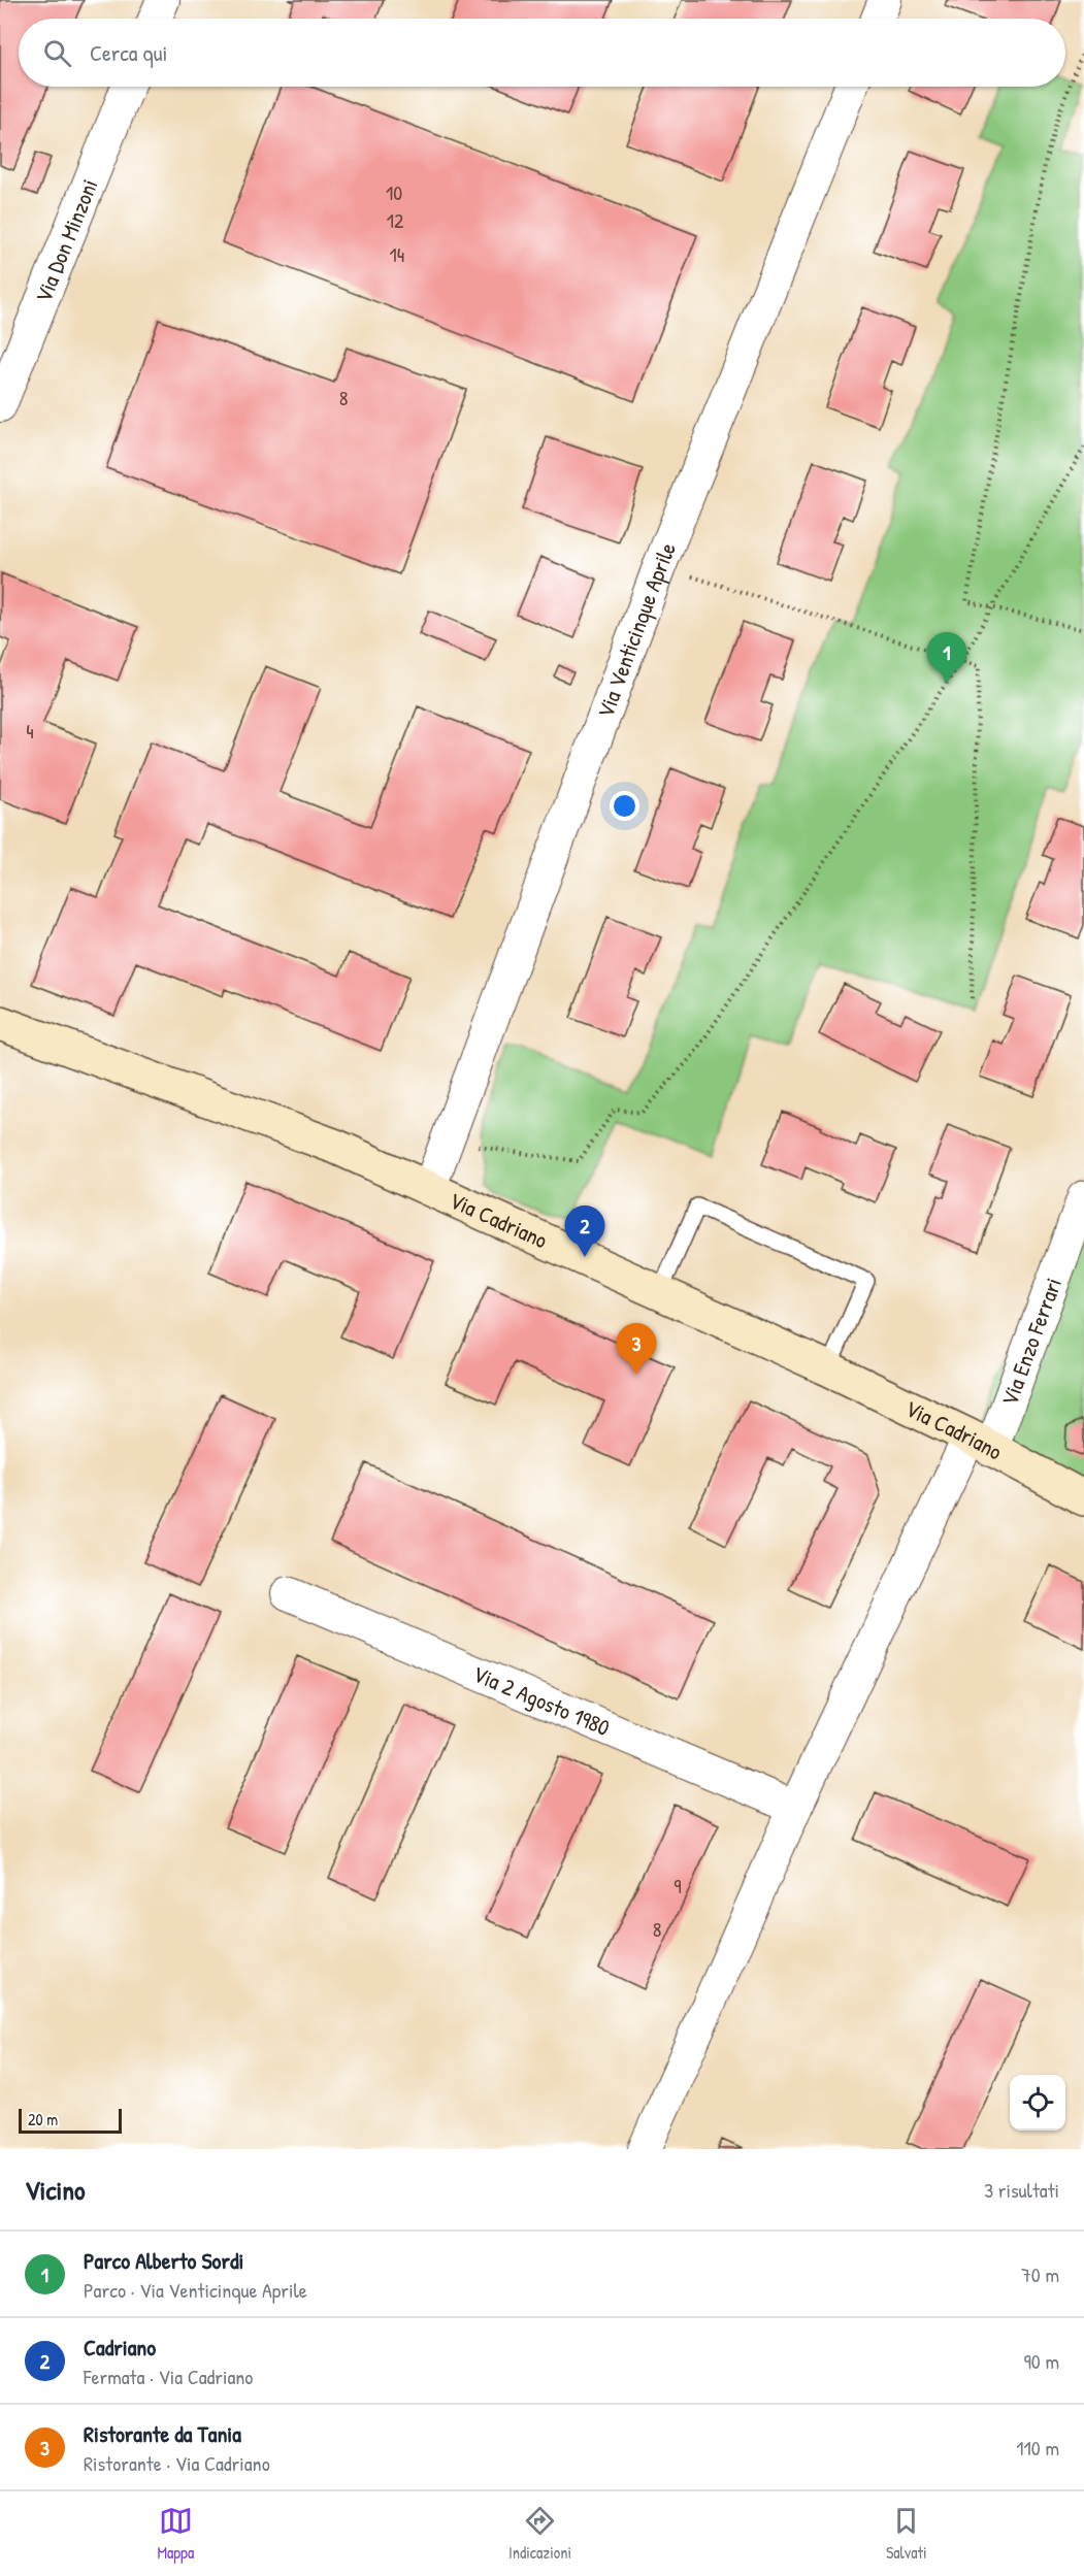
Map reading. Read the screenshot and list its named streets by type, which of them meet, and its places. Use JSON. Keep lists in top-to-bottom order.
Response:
{
  "streets": {
    "street": [
      "Via Don Minzoni",
      "Via Venticinque Aprile",
      "Via Cadriano",
      "Via Enzo Ferrari",
      "Via 2 Agosto 1980"
    ]
  },
  "crossings": [
    ["Via Venticinque Aprile", "Via Cadriano"],
    ["Via Cadriano", "Via Enzo Ferrari"]
  ],
  "house_numbers": [
    "10",
    "12",
    "14",
    "8",
    "4",
    "9",
    "8"
  ],
  "scale_bar": "20 m",
  "page": {
    "search": "Cerca qui",
    "pins": ["1", "2", "3"],
    "scale": "20 m",
    "heading": ["Vicino", "3 risultati"],
    "list": [
      {
        "mark": "1",
        "name": "Parco Alberto Sordi",
        "note": "Parco · Via Venticinque Aprile",
        "value": "70 m"
      },
      {
        "mark": "2",
        "name": "Cadriano",
        "note": "Fermata · Via Cadriano",
        "value": "90 m"
      },
      {
        "mark": "3",
        "name": "Ristorante da Tania",
        "note": "Ristorante · Via Cadriano",
        "value": "110 m"
      }
    ],
    "nav": ["Mappa", "Indicazioni", "Salvati"]
  }
}
